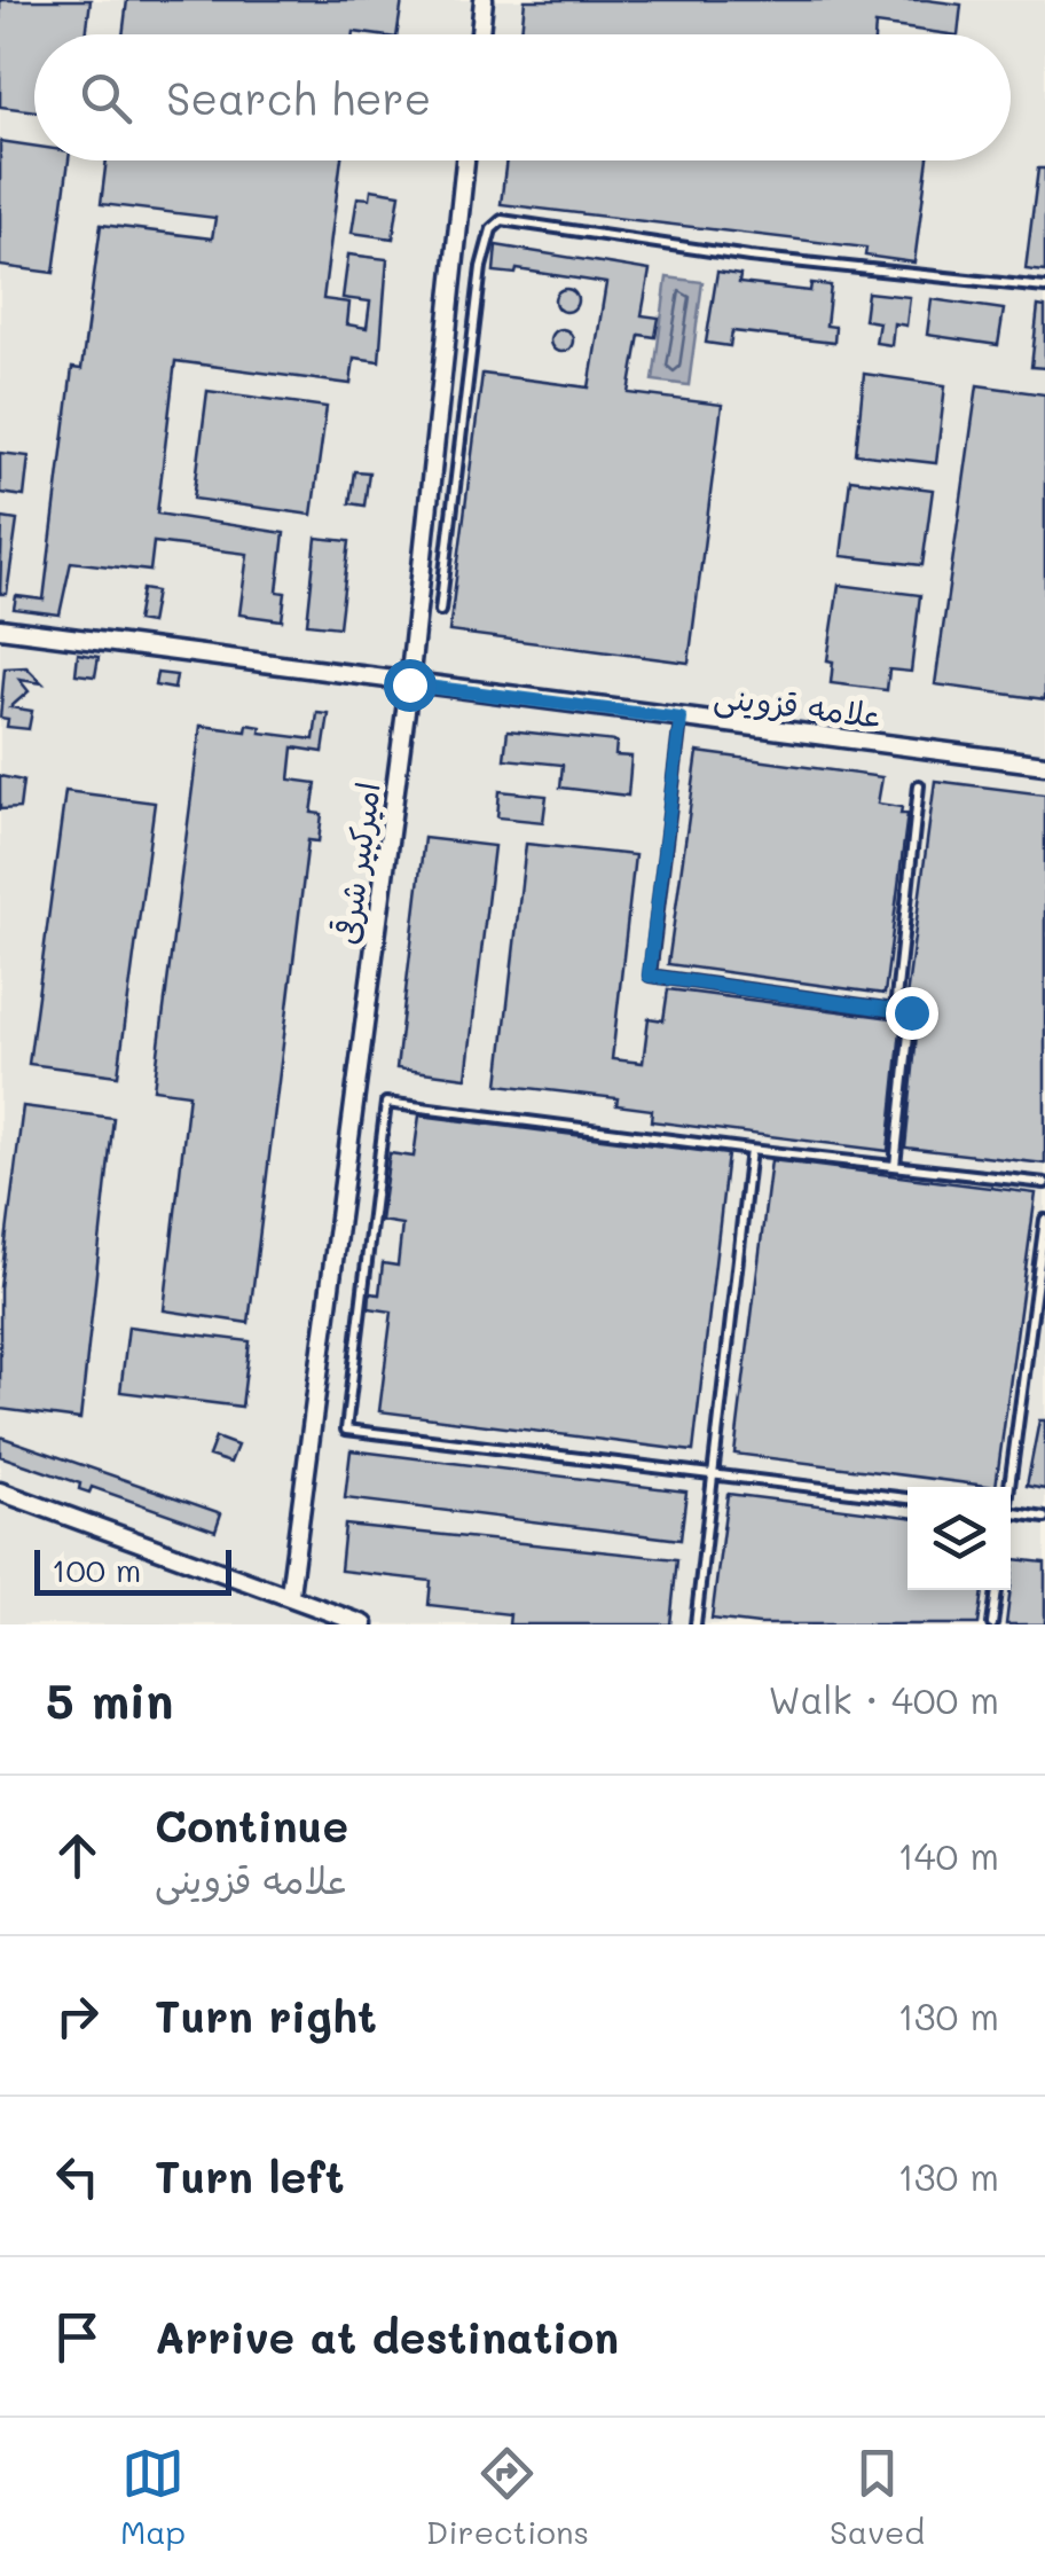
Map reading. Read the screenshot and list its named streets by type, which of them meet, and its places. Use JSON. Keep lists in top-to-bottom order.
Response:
{
  "streets": {
    "street": ["علامه قزوینی", "امیرکبیر شرقی"]
  },
  "crossings": [
    ["علامه قزوینی", "امیرکبیر شرقی"]
  ],
  "scale_bar": "100 m",
  "page": {
    "search": "Search here",
    "scale": "100 m",
    "heading": ["5 min", "Walk · 400 m"],
    "list": [
      ["Continue", "علامه قزوینی", "140 m"],
      ["Turn right", "130 m"],
      ["Turn left", "130 m"],
      "Arrive at destination"
    ],
    "nav": ["Map", "Directions", "Saved"]
  }
}
